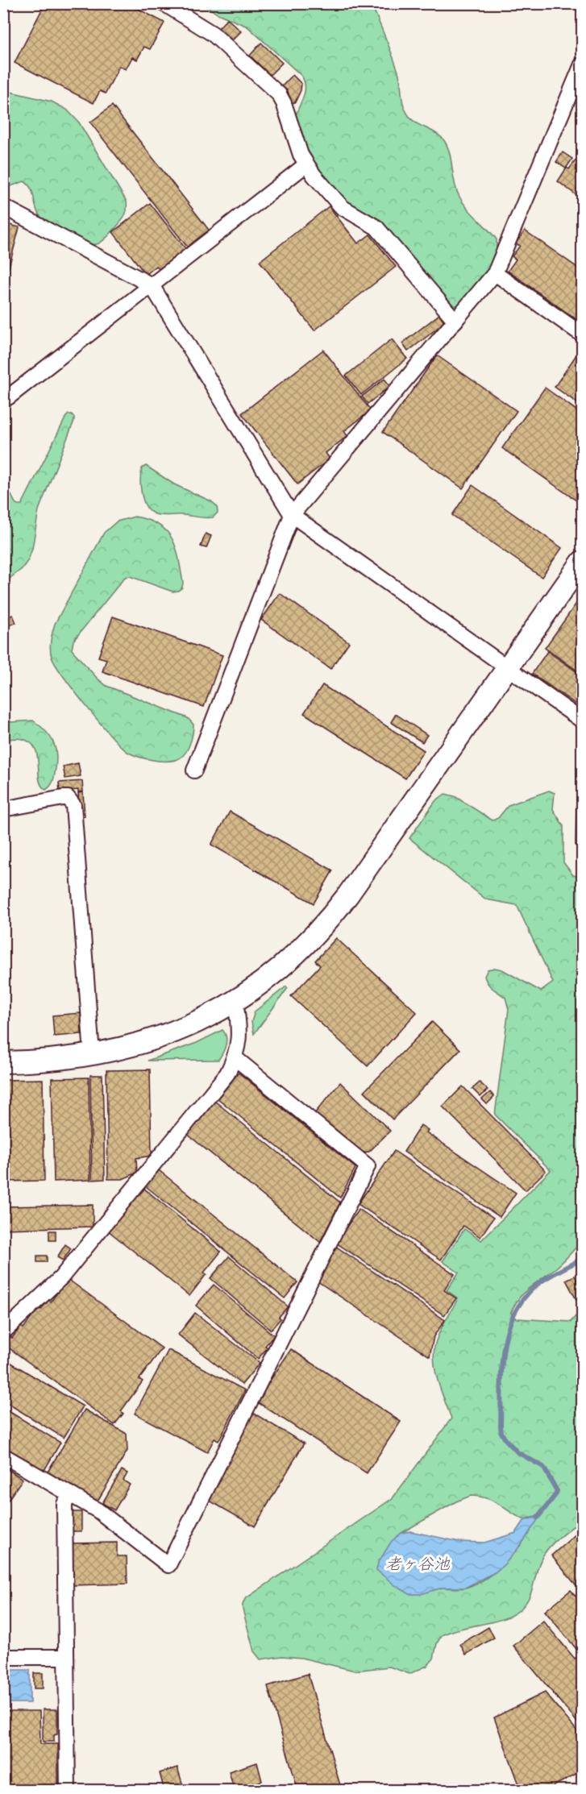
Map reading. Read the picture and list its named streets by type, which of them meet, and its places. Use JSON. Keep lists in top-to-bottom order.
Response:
{
  "water": ["老ヶ谷池"]
}
